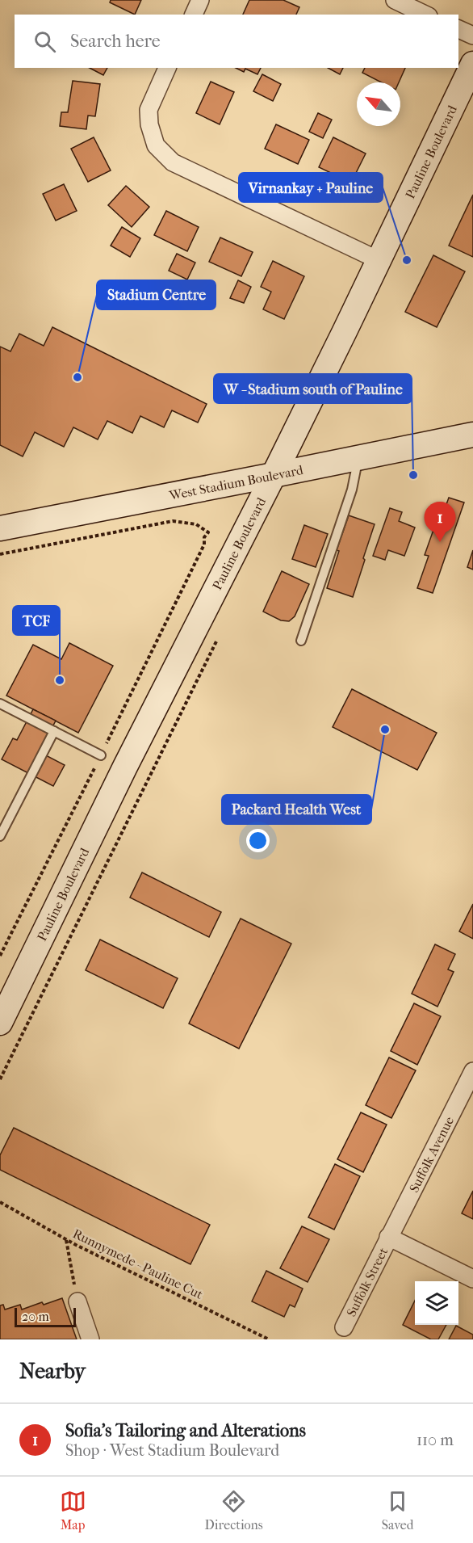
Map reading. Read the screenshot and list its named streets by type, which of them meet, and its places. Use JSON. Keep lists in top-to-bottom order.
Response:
{
  "streets": {
    "street": [
      "Pauline Boulevard",
      "West Stadium Boulevard",
      "Suffolk Avenue",
      "Suffolk Street"
    ],
    "path": ["Runnymede - Pauline Cut"]
  },
  "crossings": [
    ["Pauline Boulevard", "West Stadium Boulevard"],
    ["Suffolk Avenue", "Suffolk Street"]
  ],
  "places": [
    "Virnankay + Pauline",
    "Stadium Centre",
    "W - Stadium south of Pauline",
    "TCF",
    "Packard Health West"
  ],
  "scale_bar": "20 m",
  "north": "top left",
  "page": {
    "search": "Search here",
    "pins": "1",
    "scale": "20 m",
    "heading": "Nearby",
    "list": [
      {
        "mark": "1",
        "name": "Sofia’s Tailoring and Alterations",
        "note": "Shop · West Stadium Boulevard",
        "value": "110 m"
      }
    ],
    "nav": ["Map", "Directions", "Saved"]
  }
}
